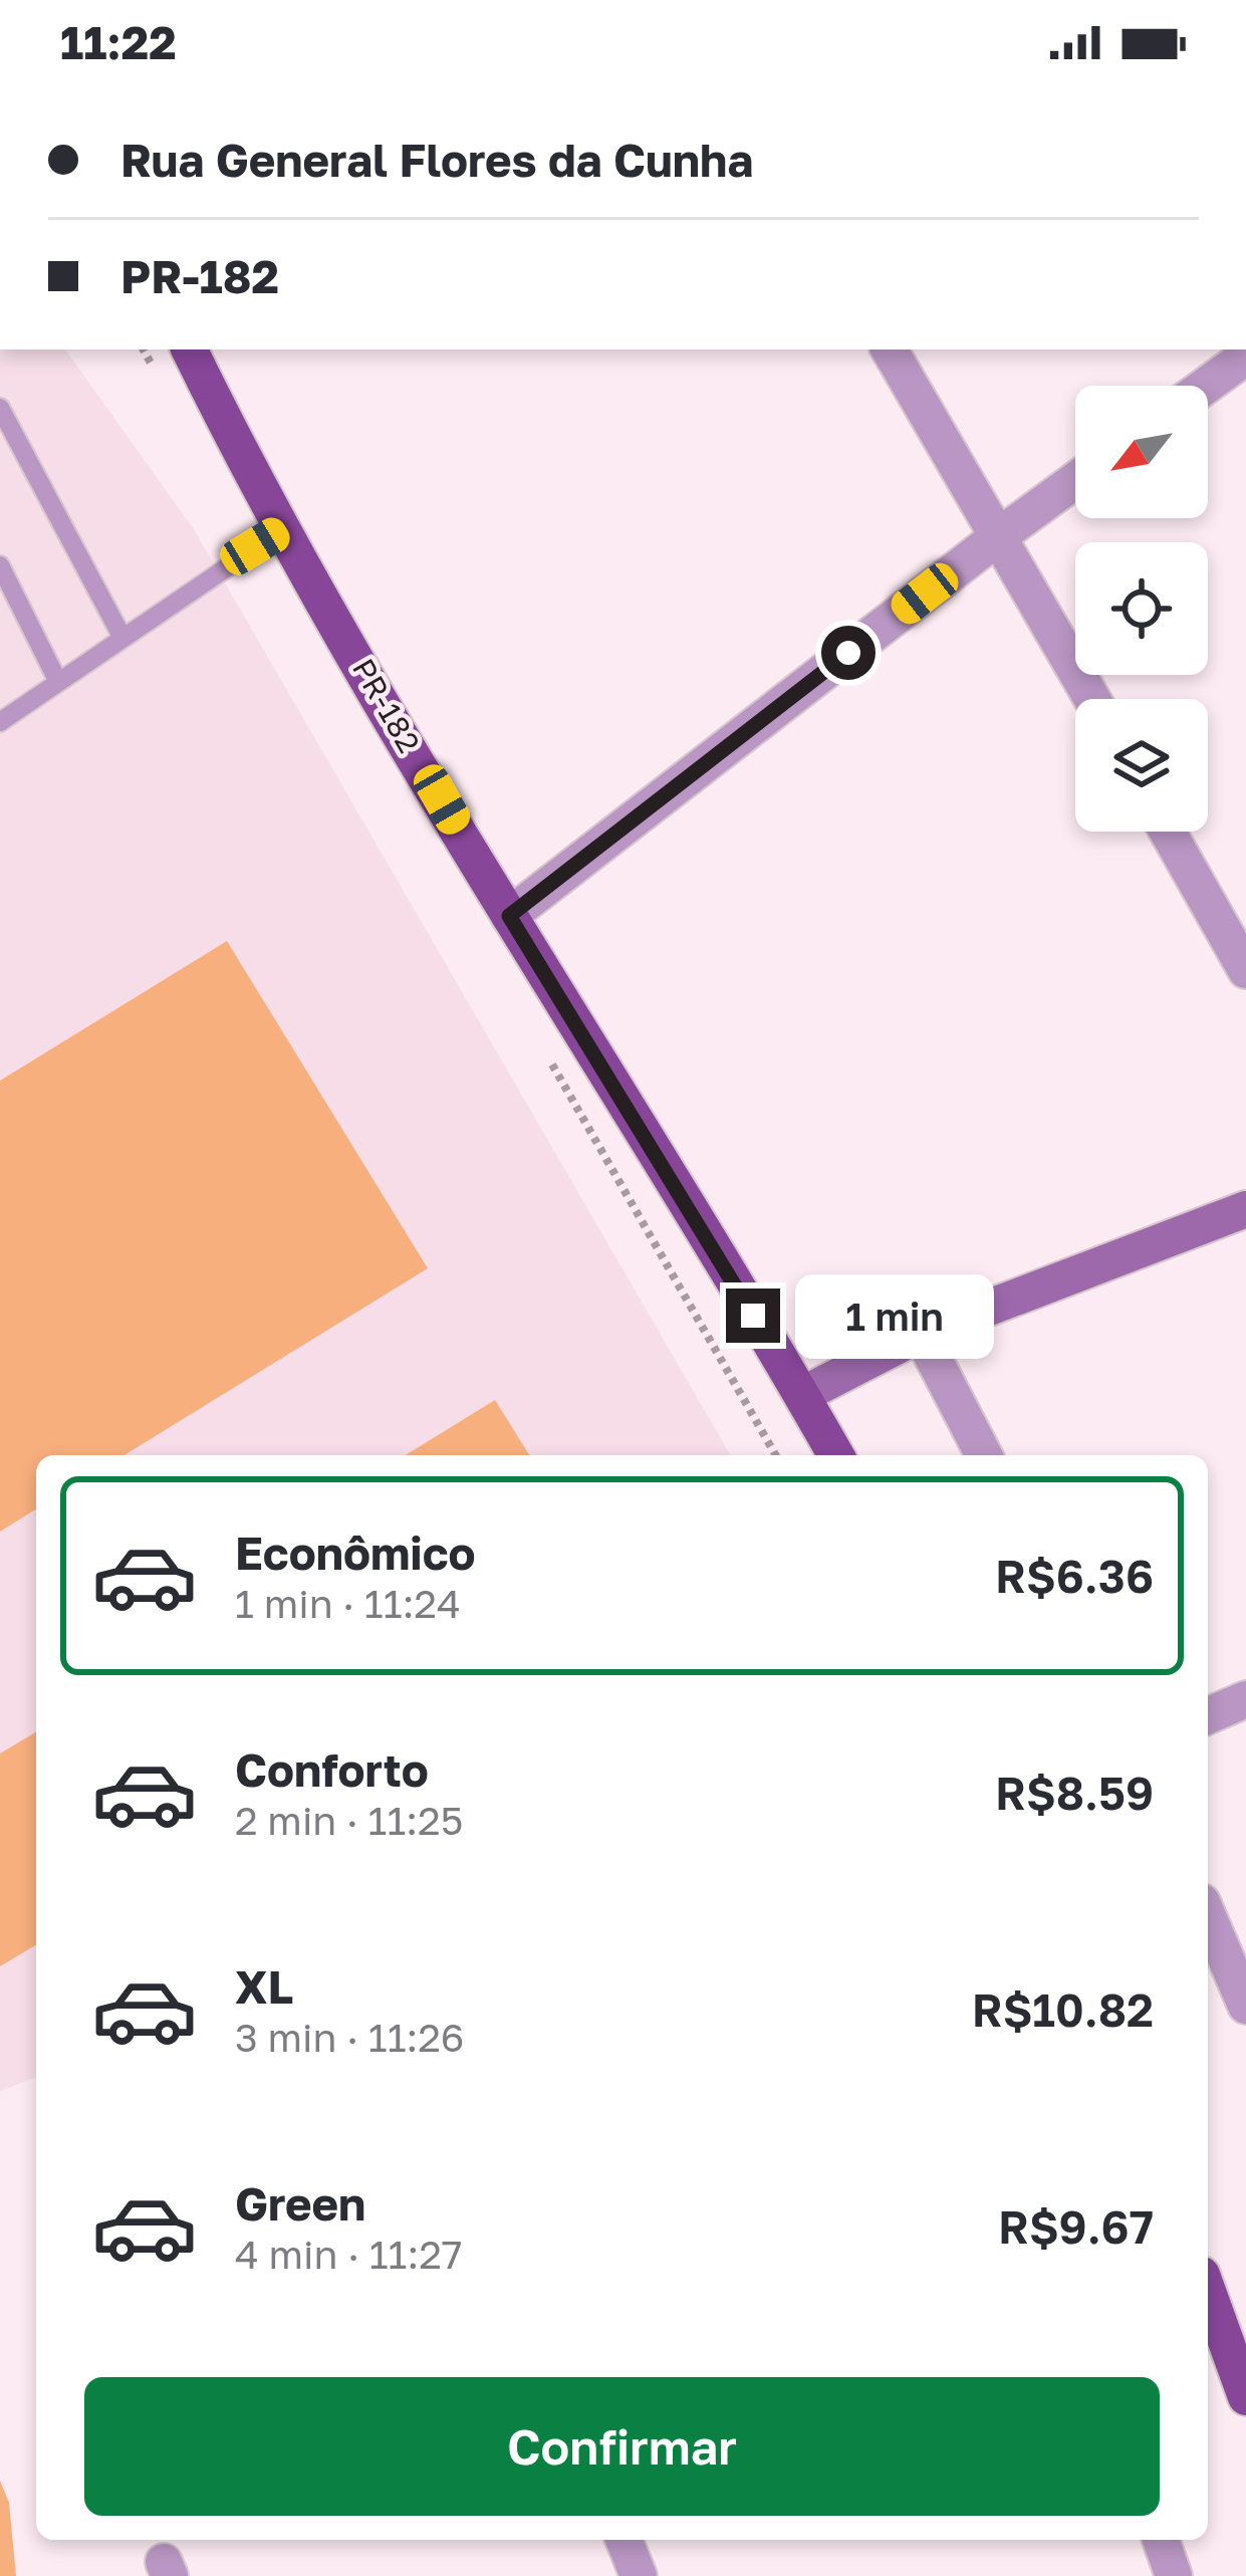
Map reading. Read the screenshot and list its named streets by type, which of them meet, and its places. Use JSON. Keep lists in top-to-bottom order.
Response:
{
  "streets": {
    "main road": ["PR-182"]
  },
  "north": "bottom left",
  "page": {
    "status": "11:22",
    "banner": ["Rua General Flores da Cunha", "PR-182"],
    "bubble": "1 min",
    "list": [
      {
        "name": "Econômico",
        "note": "1 min · 11:24",
        "value": "R$6.36"
      },
      {
        "name": "Conforto",
        "note": "2 min · 11:25",
        "value": "R$8.59"
      },
      {
        "name": "XL",
        "note": "3 min · 11:26",
        "value": "R$10.82"
      },
      {
        "name": "Green",
        "note": "4 min · 11:27",
        "value": "R$9.67"
      }
    ],
    "buttons": "Confirmar"
  }
}
